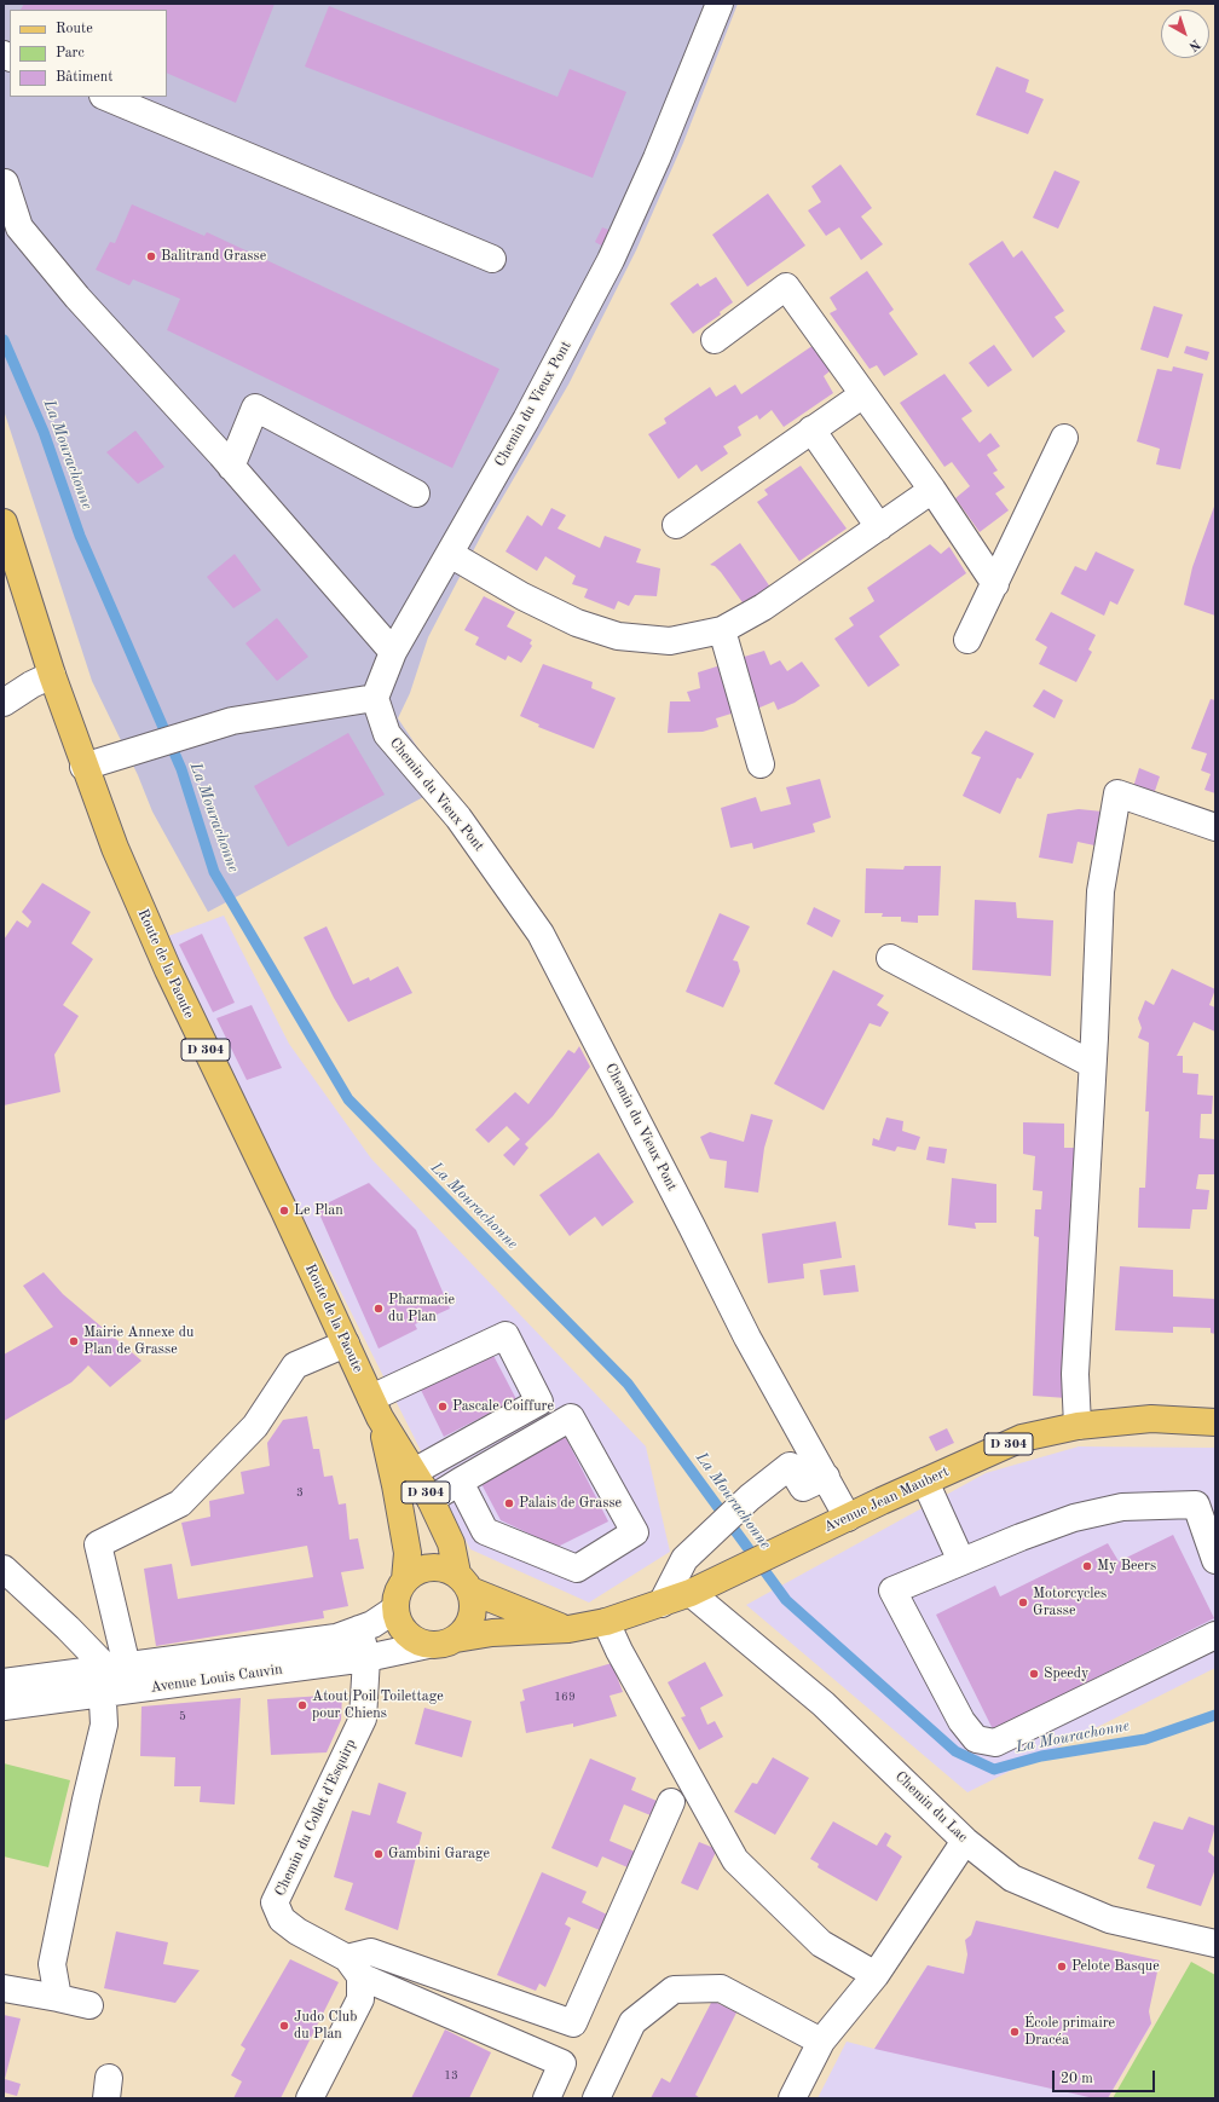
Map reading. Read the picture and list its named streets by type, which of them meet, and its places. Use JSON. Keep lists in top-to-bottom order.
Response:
{
  "streets": {
    "main road": ["Route de la Paoute", "D 304", "Avenue Jean Maubert"],
    "street": [
      "Chemin du Vieux Pont",
      "Avenue Louis Cauvin",
      "Chemin du Lac",
      "Chemin du Collet d'Esquirp"
    ]
  },
  "crossings": [
    ["Chemin du Vieux Pont", "Avenue Jean Maubert"],
    ["Route de la Paoute", "Avenue Jean Maubert"],
    ["Route de la Paoute", "Avenue Louis Cauvin"],
    ["Avenue Jean Maubert", "Avenue Louis Cauvin"],
    ["Avenue Jean Maubert", "Chemin du Lac"],
    ["Avenue Louis Cauvin", "Chemin du Collet d'Esquirp"]
  ],
  "water": ["La Mourachonne"],
  "places": [
    "Balitrand Grasse",
    "Le Plan",
    "Pharmacie du Plan",
    "Mairie Annexe du Plan de Grasse",
    "Pascale Coiffure",
    "Palais de Grasse",
    "My Beers",
    "Motorcycles Grasse",
    "Speedy",
    "Atout Poil Toilettage pour Chiens",
    "Gambini Garage",
    "Pelote Basque",
    "Judo Club du Plan",
    "École primaire Dracéa"
  ],
  "house_numbers": [
    "3",
    "169",
    "5",
    "13"
  ],
  "legend": ["Route", "Parc", "Bâtiment"],
  "scale_bar": "20 m",
  "north": "bottom right"
}
